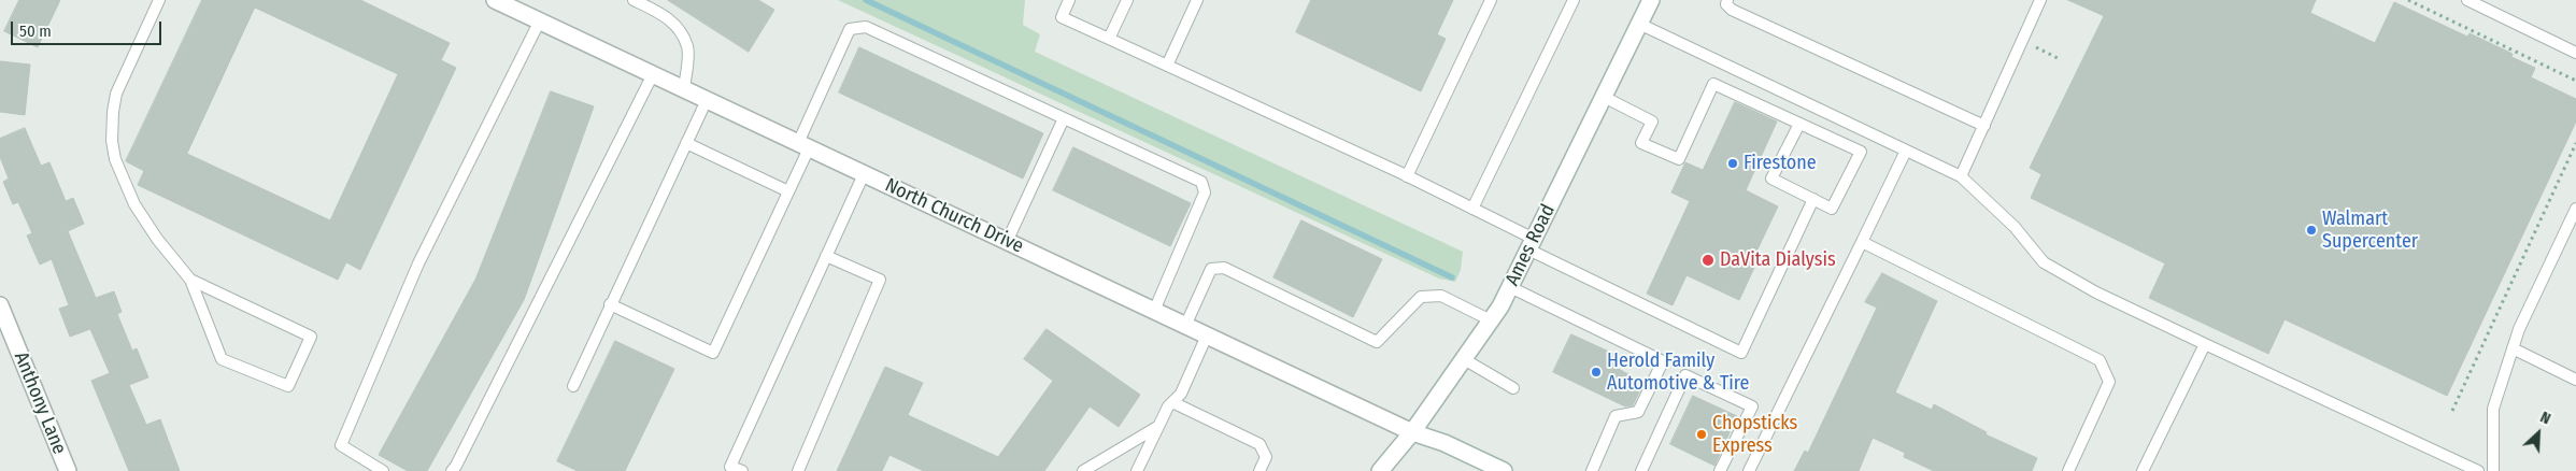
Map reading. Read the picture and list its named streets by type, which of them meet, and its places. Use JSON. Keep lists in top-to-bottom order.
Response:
{
  "streets": {
    "street": ["North Church Drive", "Ames Road", "Anthony Lane"]
  },
  "crossings": [
    ["North Church Drive", "Ames Road"]
  ],
  "places": [
    "Firestone",
    "Walmart Supercenter",
    "DaVita Dialysis",
    "Herold Family Automotive & Tire",
    "Chopsticks Express"
  ],
  "scale_bar": "50 m",
  "north": "top right"
}
